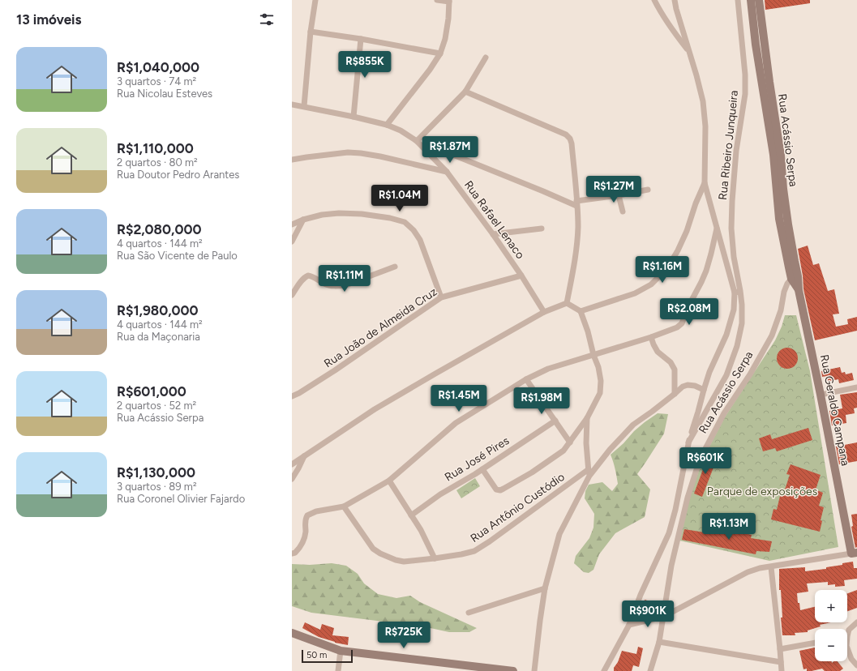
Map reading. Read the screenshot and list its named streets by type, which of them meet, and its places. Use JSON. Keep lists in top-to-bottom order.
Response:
{
  "streets": {
    "street": [
      "Rua Acássio Serpa",
      "Rua Ribeiro Junqueira",
      "Rua Rafael Lenaco",
      "Rua João de Almeida Cruz",
      "Rua Geraldo Campana",
      "Rua José Pires",
      "Rua Antônio Custódio"
    ]
  },
  "crossings": [
    ["Rua Acássio Serpa", "Rua Geraldo Campana"],
    ["Rua Rafael Lenaco", "Rua João de Almeida Cruz"]
  ],
  "parks": ["Parque de exposições"],
  "scale_bar": "50 m",
  "page": {
    "heading": "13 imóveis",
    "list": [
      {
        "name": "R$1,040,000",
        "note": "3 quartos · 74 m² · Rua Nicolau Esteves"
      },
      {
        "name": "R$1,110,000",
        "note": "2 quartos · 80 m² · Rua Doutor Pedro Arantes"
      },
      {
        "name": "R$2,080,000",
        "note": "4 quartos · 144 m² · Rua São Vicente de Paulo"
      },
      {
        "name": "R$1,980,000",
        "note": "4 quartos · 144 m² · Rua da Maçonaria"
      },
      {
        "name": "R$601,000",
        "note": "2 quartos · 52 m² · Rua Acássio Serpa"
      },
      {
        "name": "R$1,130,000",
        "note": "3 quartos · 89 m² · Rua Coronel Olivier Fajardo"
      }
    ],
    "price": [
      "R$855K",
      "R$1.87M",
      "R$1.27M",
      "R$1.04M",
      "R$1.16M",
      "R$1.11M",
      "R$2.08M",
      "R$1.45M",
      "R$1.98M",
      "R$601K",
      "R$1.13M",
      "R$901K",
      "R$725K"
    ],
    "map_buttons": ["+", "−"],
    "scale": "50 m"
  }
}
